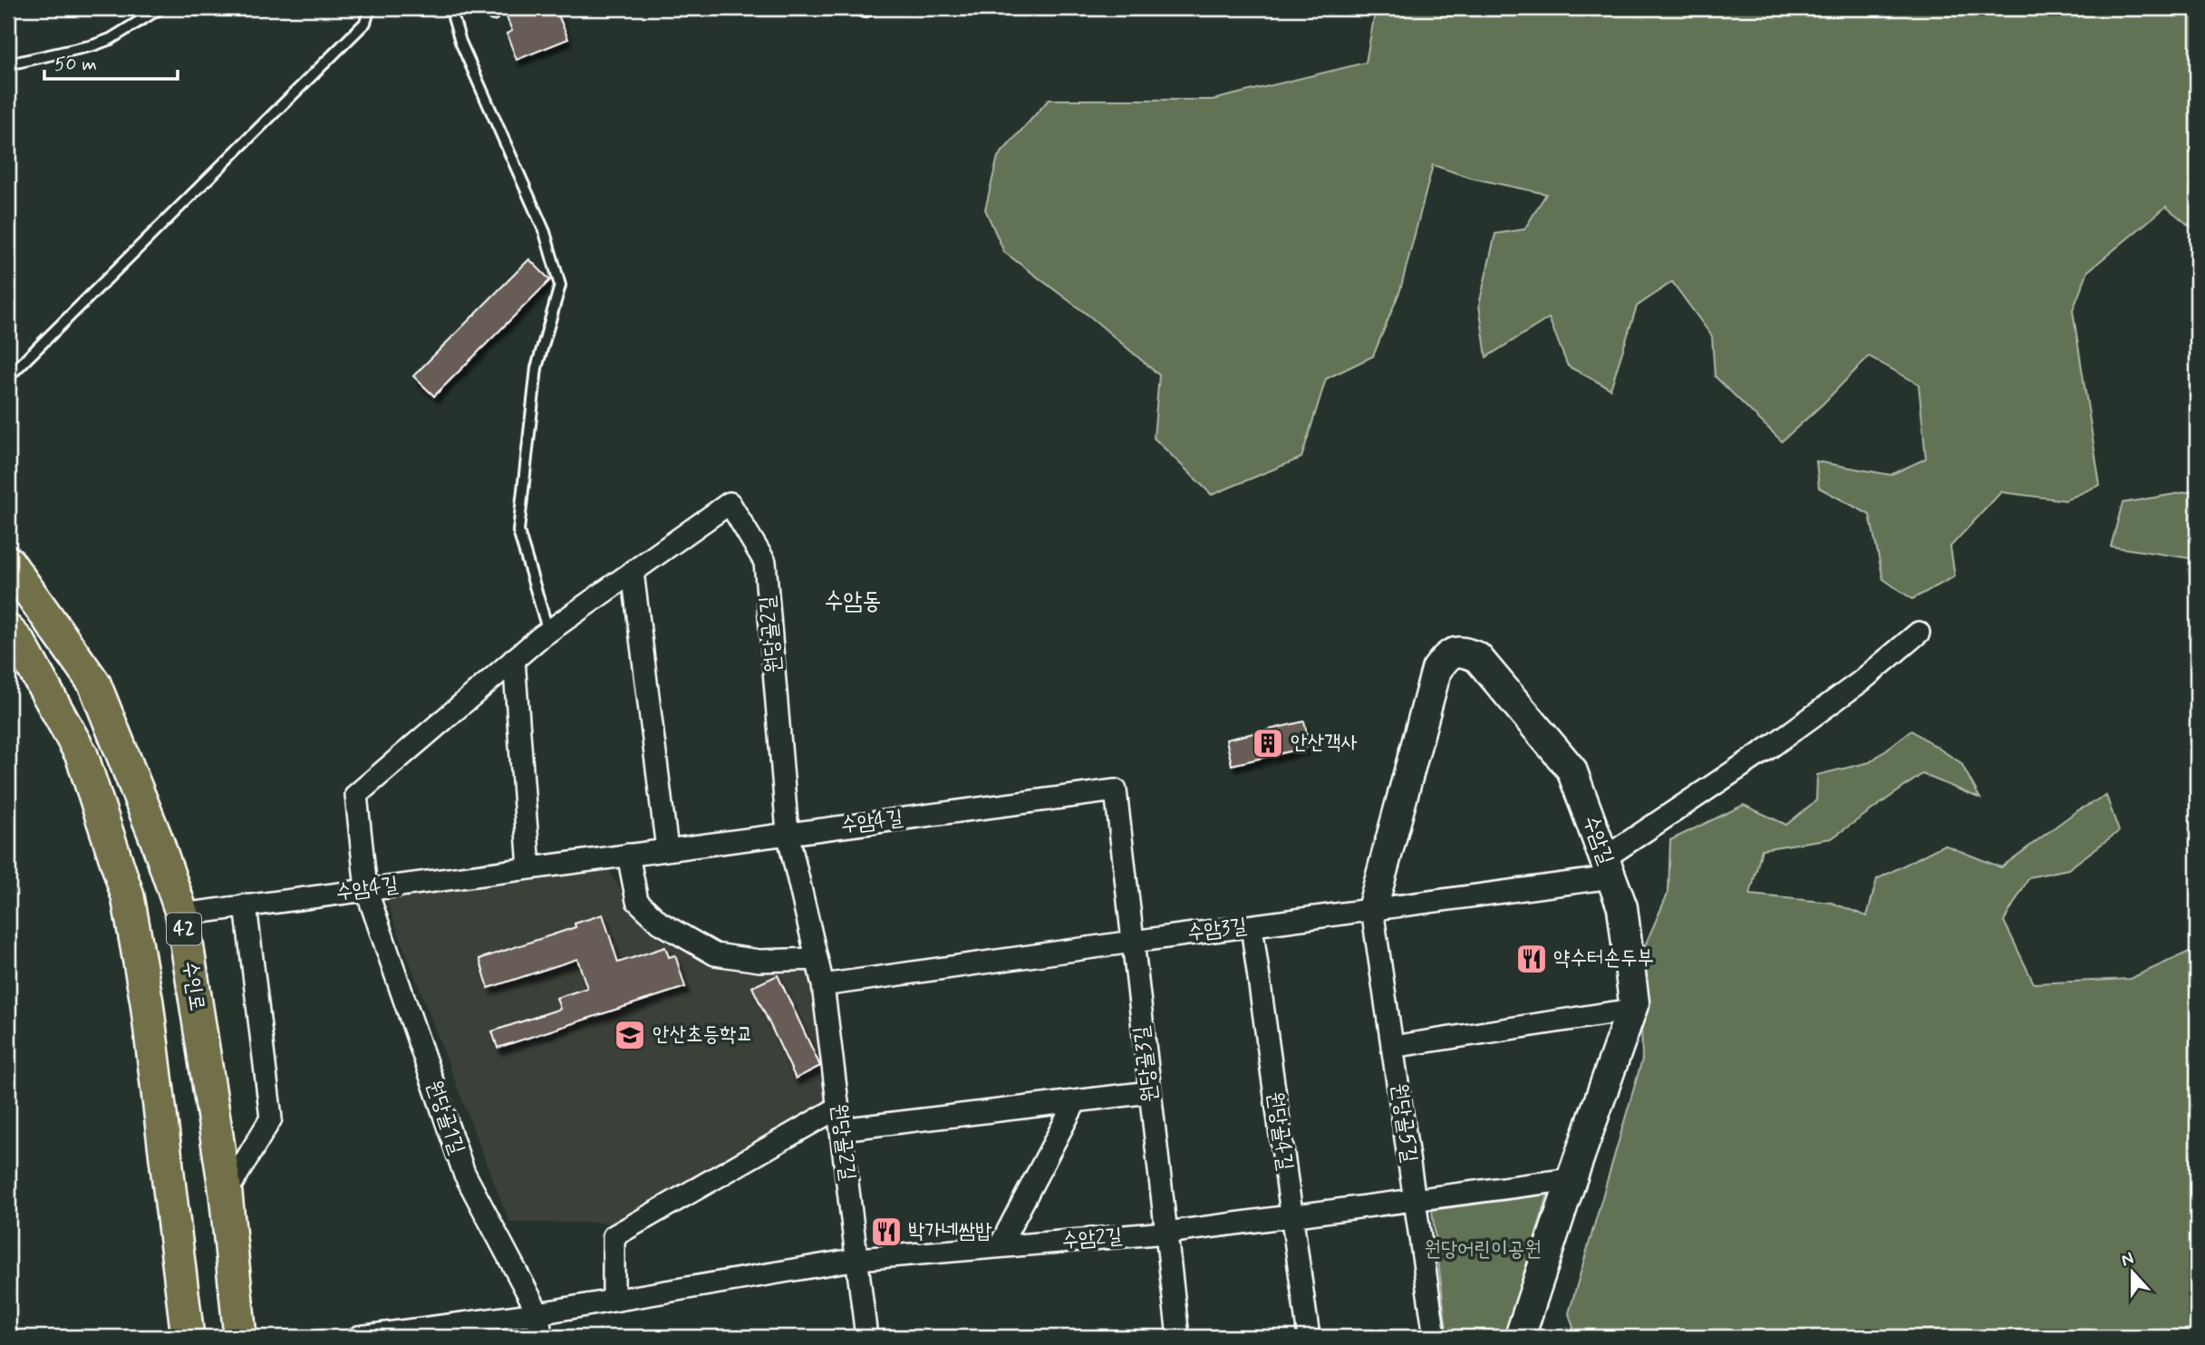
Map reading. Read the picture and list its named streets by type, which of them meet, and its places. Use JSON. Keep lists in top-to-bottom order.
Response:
{
  "streets": {
    "main road": ["42", "수인로"],
    "street": [
      "원당골2길",
      "수암4길",
      "수암길",
      "수암3길",
      "원당골3길",
      "원당골1길",
      "원당골5길",
      "원당골4길",
      "수암2길"
    ]
  },
  "crossings": [
    ["원당골2길", "수암4길"],
    ["원당골2길", "수암3길"],
    ["원당골2길", "원당골1길"],
    ["원당골2길", "수암2길"],
    ["수암4길", "수인로"],
    ["수암4길", "원당골3길"],
    ["수암4길", "원당골1길"],
    ["수암길", "수암3길"],
    ["수암길", "원당골5길"],
    ["수암길", "수암2길"],
    ["수암3길", "원당골3길"],
    ["수암3길", "원당골5길"],
    ["수암3길", "원당골4길"],
    ["원당골3길", "수암2길"],
    ["원당골1길", "수암2길"],
    ["원당골5길", "수암2길"],
    ["원당골4길", "수암2길"]
  ],
  "districts": ["수암동"],
  "parks": ["원당어린이공원"],
  "places": {
    "building": ["안산객사"],
    "restaurant": ["약수터손두부", "박가네쌈밥"],
    "school or university": ["안산초등학교"]
  },
  "scale_bar": "50 m",
  "north": "top"
}
